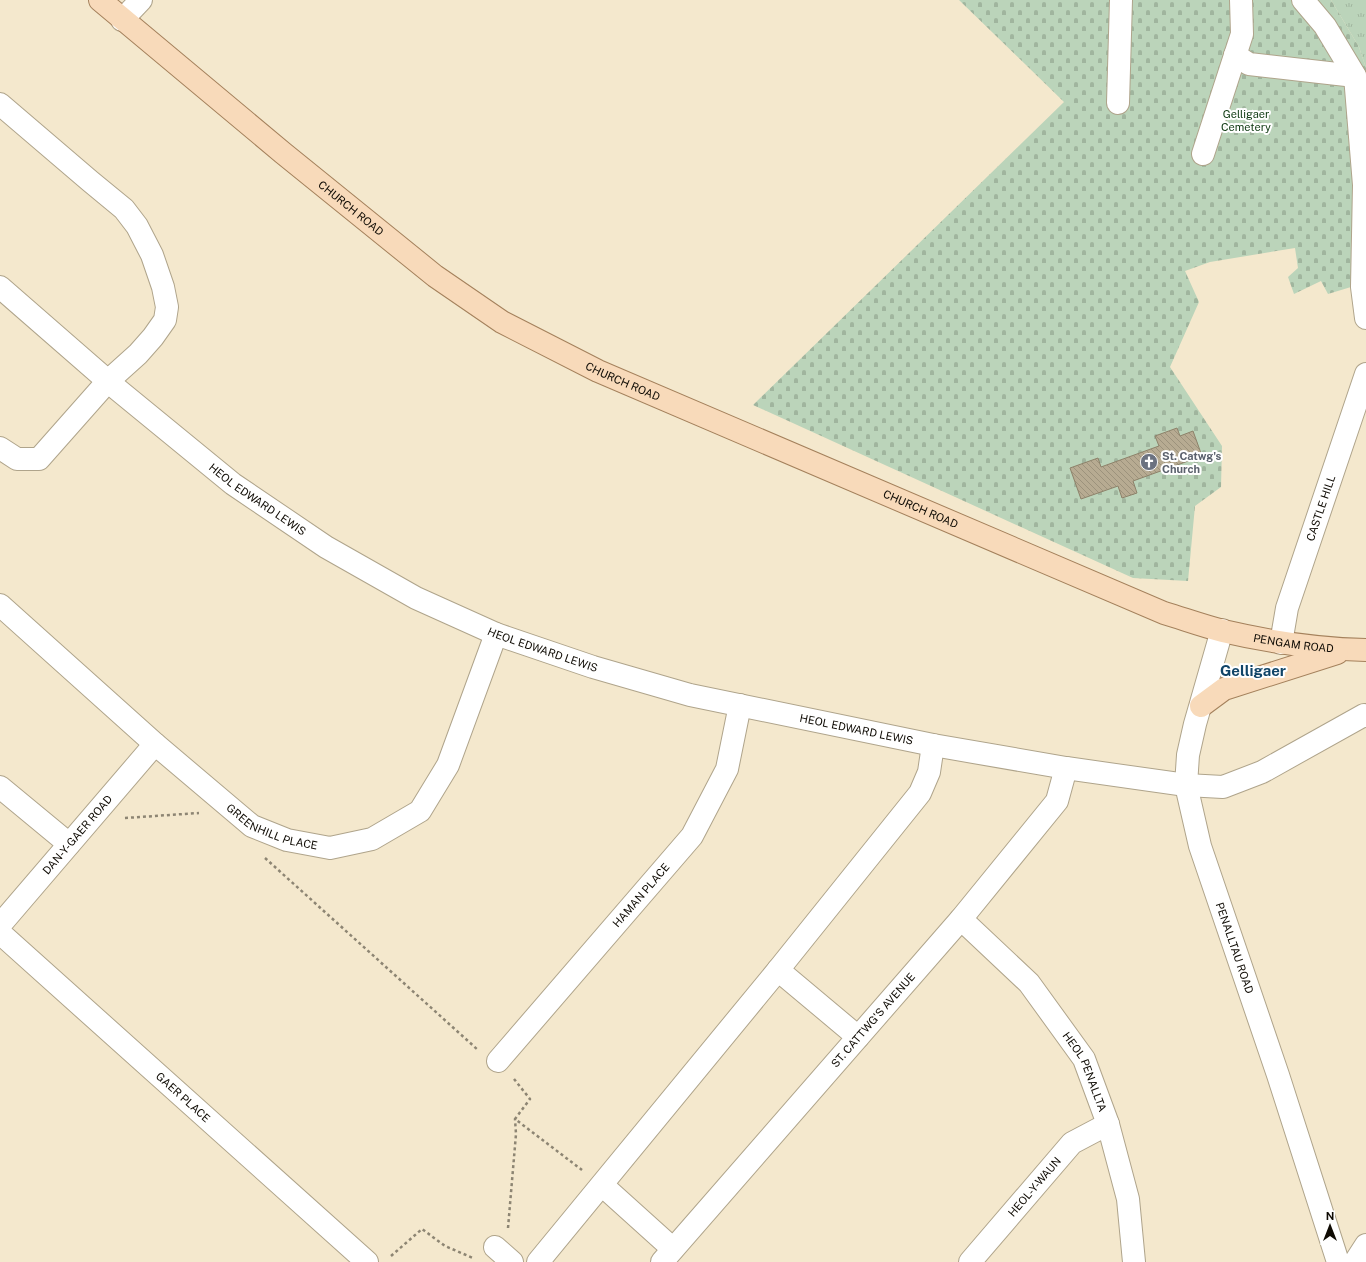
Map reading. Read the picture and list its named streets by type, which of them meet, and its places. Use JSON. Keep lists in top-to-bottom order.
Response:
{
  "streets": {
    "main road": ["CHURCH ROAD", "PENGAM ROAD"],
    "street": [
      "HEOL EDWARD LEWIS",
      "CASTLE HILL",
      "GREENHILL PLACE",
      "DAN-Y-GAER ROAD",
      "HAMAN PLACE",
      "PENALLTAU ROAD",
      "ST. CATTWG'S AVENUE",
      "HEOL PENALLTA",
      "GAER PLACE",
      "HEOL-Y-WAUN"
    ]
  },
  "crossings": [
    ["CHURCH ROAD", "PENGAM ROAD"],
    ["CHURCH ROAD", "PENALLTAU ROAD"],
    ["HEOL EDWARD LEWIS", "GREENHILL PLACE"],
    ["HEOL EDWARD LEWIS", "HAMAN PLACE"],
    ["HEOL EDWARD LEWIS", "PENALLTAU ROAD"],
    ["HEOL EDWARD LEWIS", "ST. CATTWG'S AVENUE"],
    ["CASTLE HILL", "PENGAM ROAD"],
    ["PENGAM ROAD", "PENALLTAU ROAD"],
    ["GREENHILL PLACE", "DAN-Y-GAER ROAD"],
    ["ST. CATTWG'S AVENUE", "HEOL PENALLTA"],
    ["HEOL PENALLTA", "HEOL-Y-WAUN"]
  ],
  "districts": ["Gelligaer"],
  "parks": ["Gelligaer Cemetery"],
  "places": {
    "church": ["St. Catwg's Church"]
  },
  "north": "top"
}
